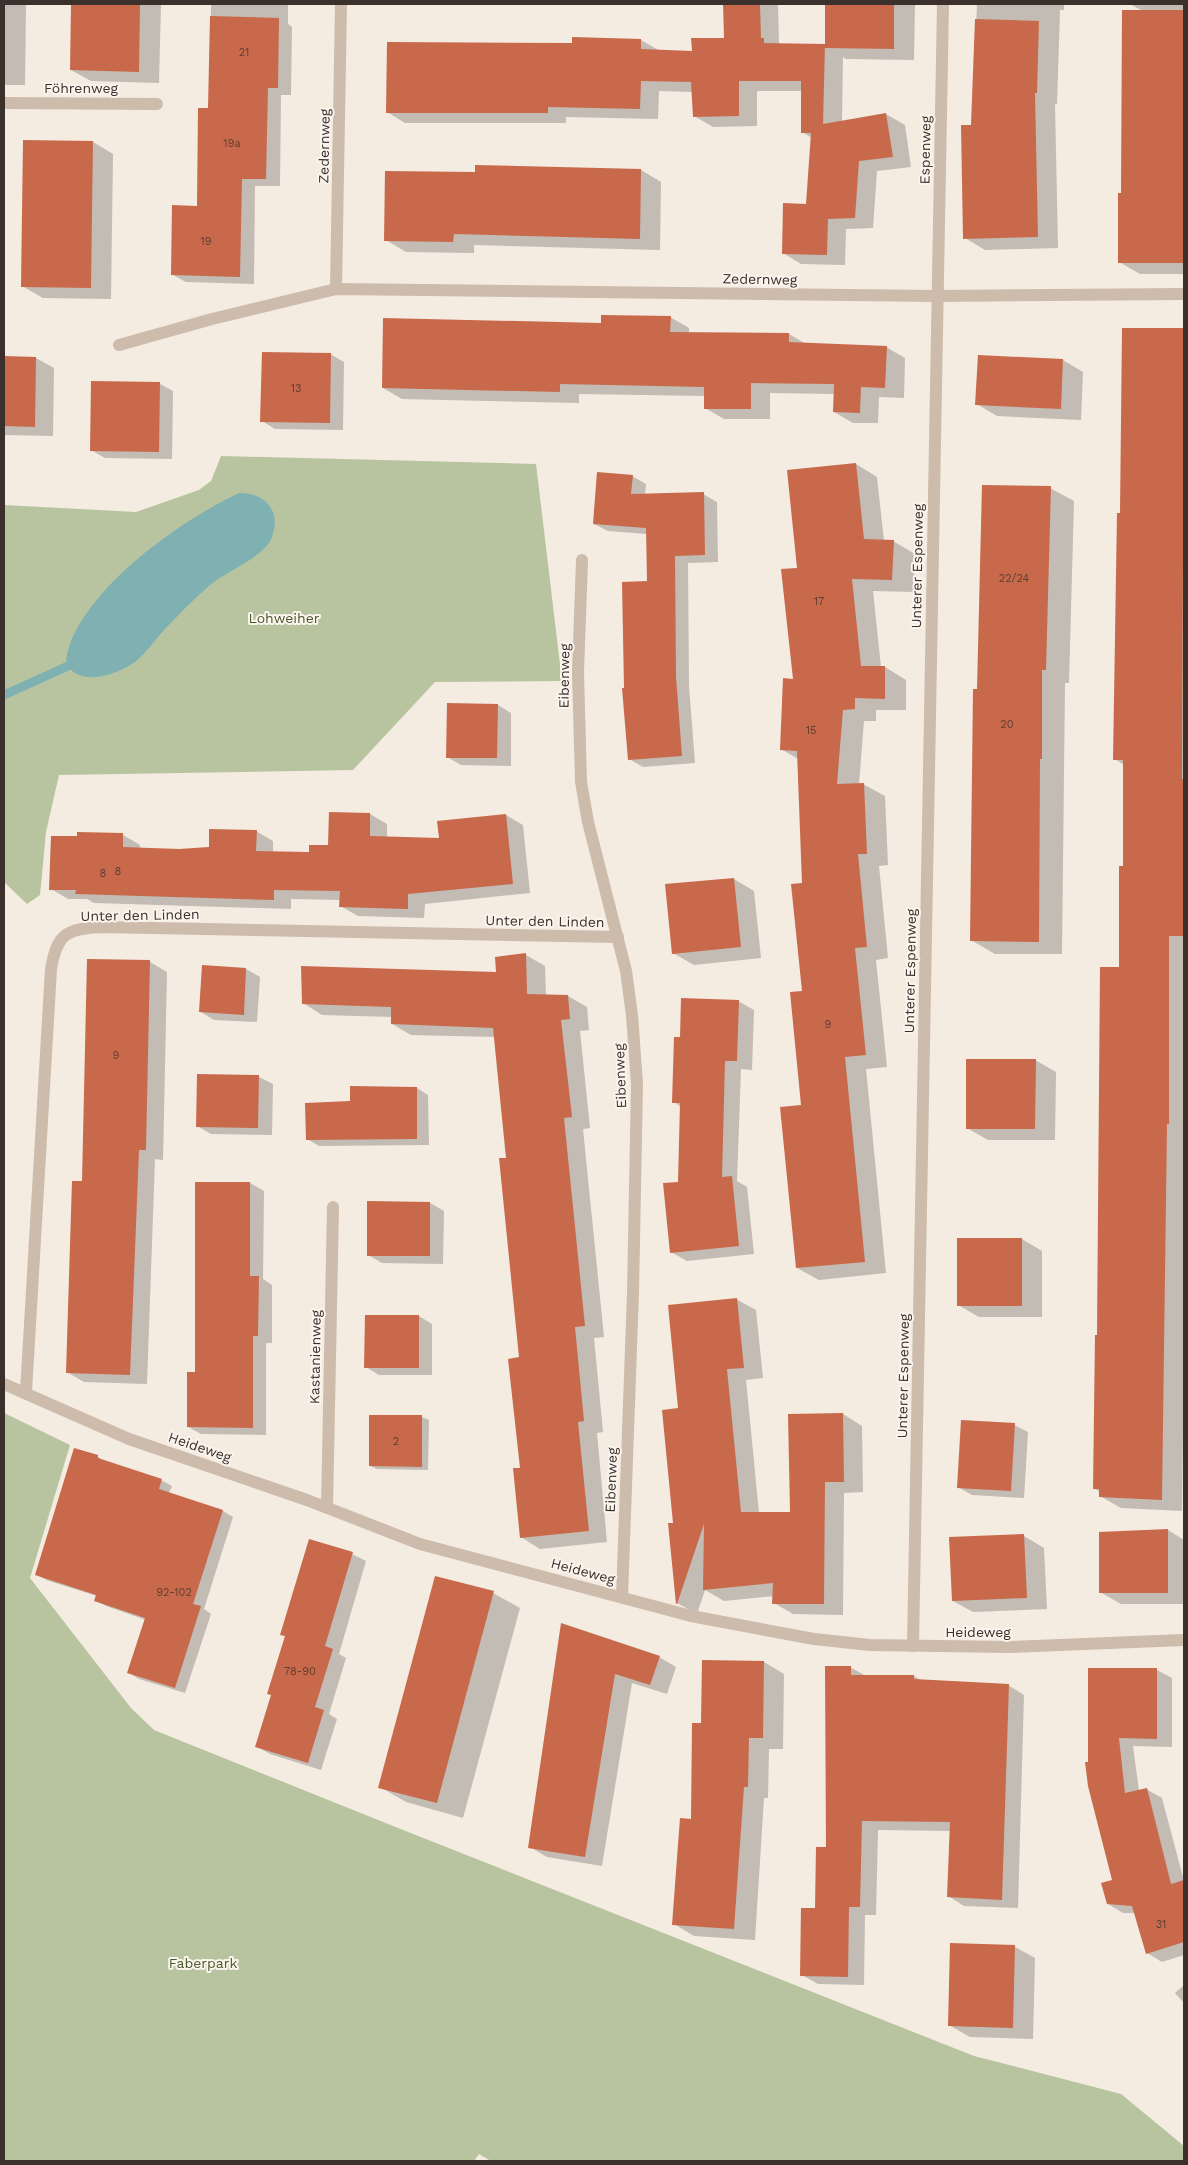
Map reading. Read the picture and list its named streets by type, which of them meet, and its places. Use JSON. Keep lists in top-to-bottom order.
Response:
{
  "streets": {
    "street": [
      "Föhrenweg",
      "Zedernweg",
      "Espenweg",
      "Unterer Espenweg",
      "Eibenweg",
      "Unter den Linden",
      "Kastanienweg",
      "Heideweg"
    ]
  },
  "crossings": [
    ["Zedernweg", "Espenweg"],
    ["Zedernweg", "Unterer Espenweg"],
    ["Espenweg", "Unterer Espenweg"],
    ["Unterer Espenweg", "Heideweg"],
    ["Eibenweg", "Unter den Linden"],
    ["Eibenweg", "Heideweg"],
    ["Unter den Linden", "Heideweg"],
    ["Kastanienweg", "Heideweg"]
  ],
  "parks": ["Lohweiher", "Faberpark"],
  "house_numbers": [
    "21",
    "19a",
    "19",
    "13",
    "22/24",
    "17",
    "20",
    "15",
    "8",
    "8",
    "9",
    "9",
    "2",
    "92-102",
    "78-90",
    "31"
  ]
}
